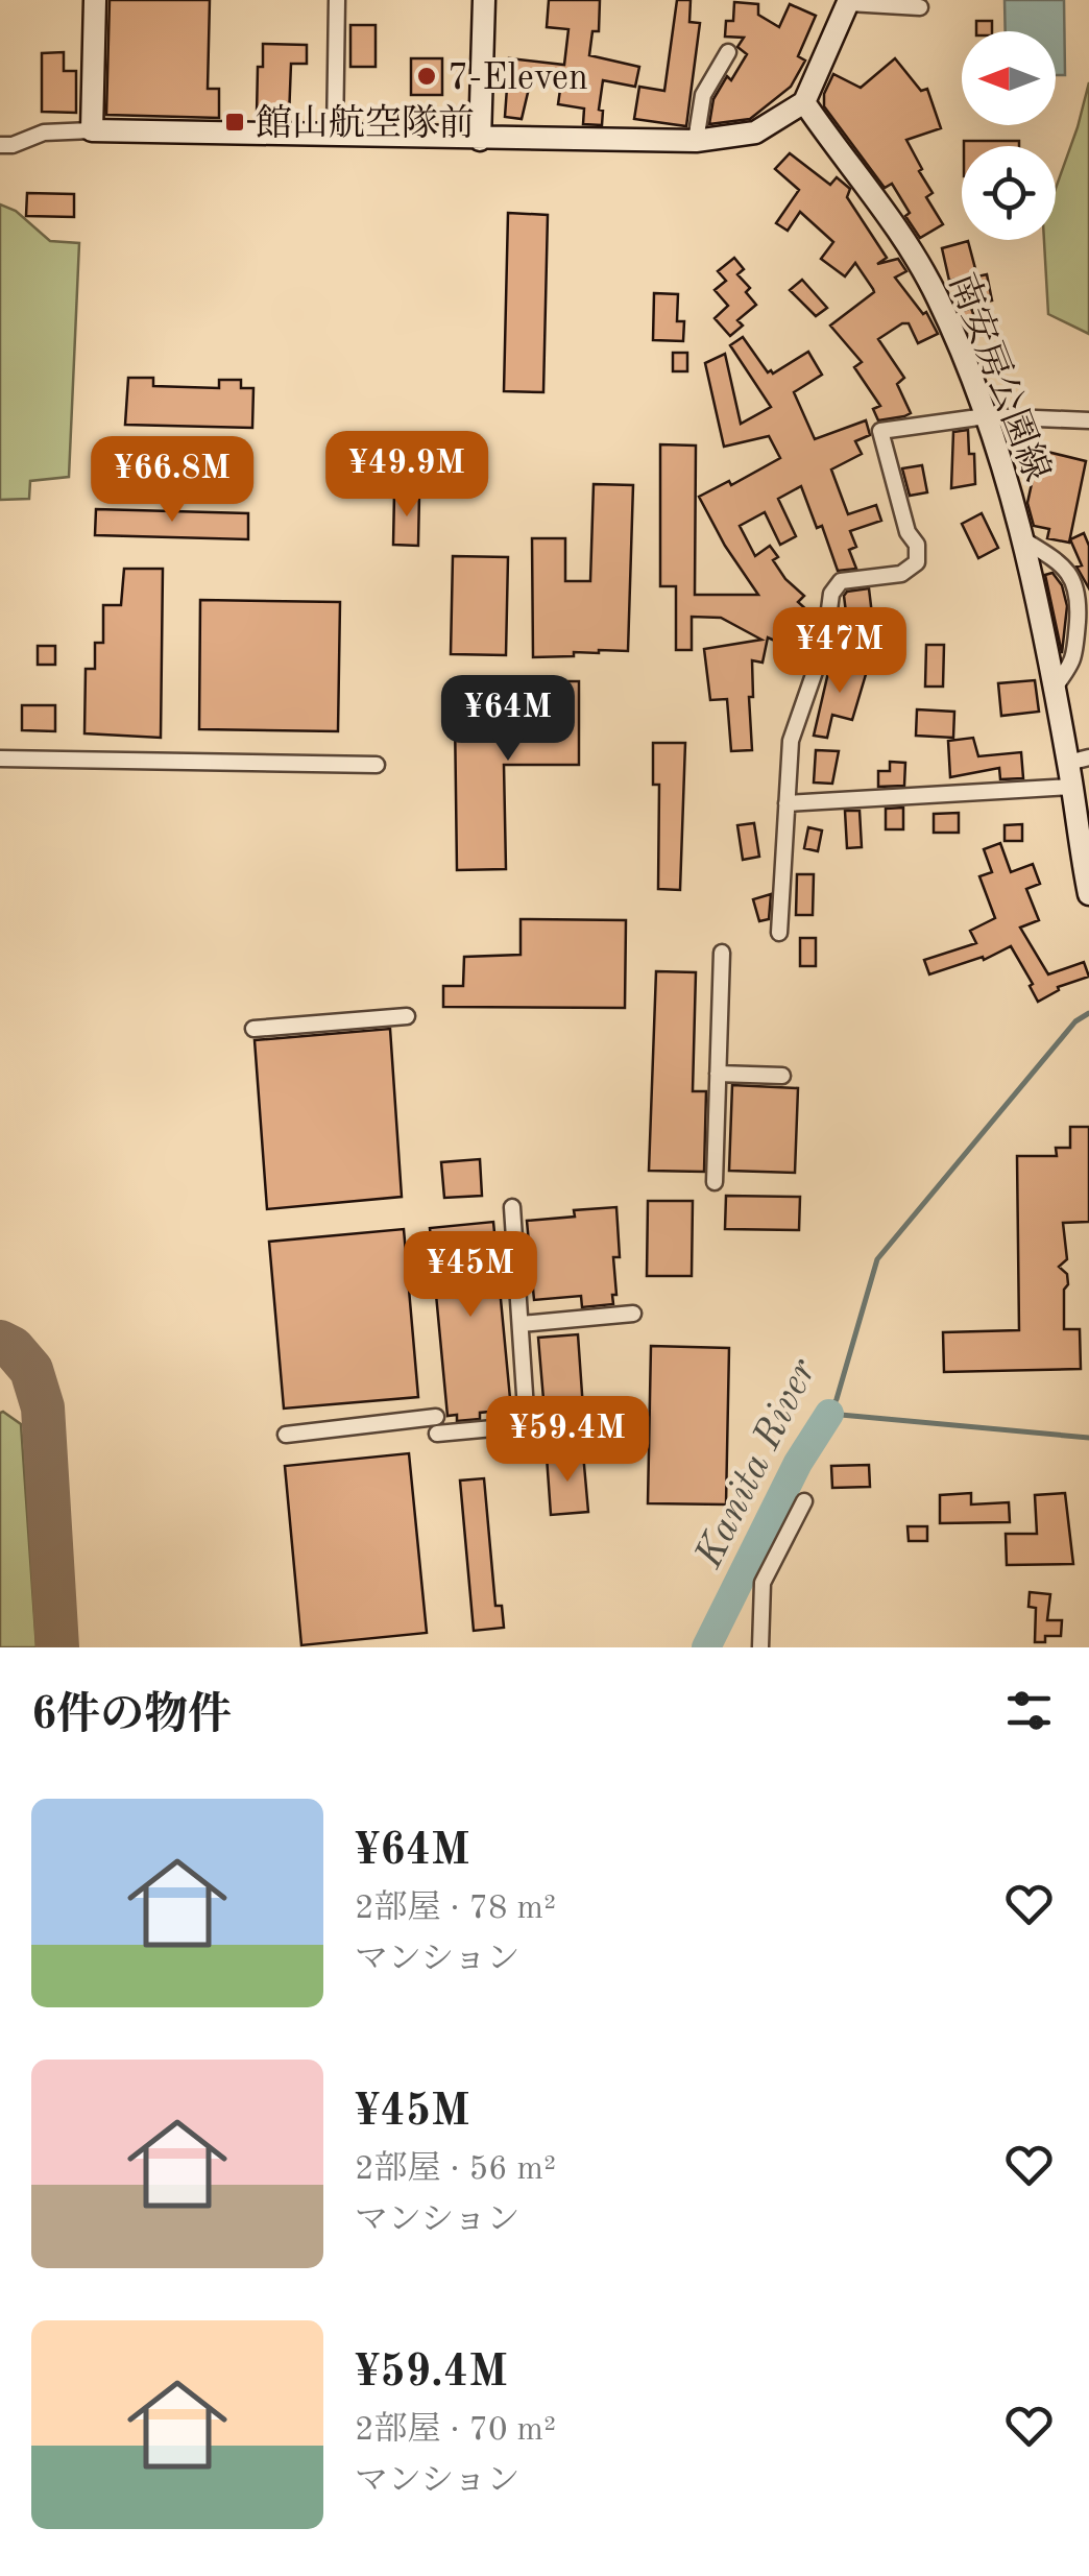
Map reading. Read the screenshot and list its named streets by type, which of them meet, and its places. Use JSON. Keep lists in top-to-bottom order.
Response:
{
  "streets": {
    "main road": ["南安房公園線"]
  },
  "water": ["Kanita River"],
  "places": {
    "other": ["7-Eleven"],
    "transit": ["館山航空隊前"]
  },
  "north": "left",
  "page": {
    "price": [
      "¥49.9M",
      "¥66.8M",
      "¥47M",
      "¥64M",
      "¥45M",
      "¥59.4M"
    ],
    "heading": "6件の物件",
    "list": [
      {
        "name": "¥64M",
        "note": "2部屋 · 78 m² · マンション"
      },
      {
        "name": "¥45M",
        "note": "2部屋 · 56 m² · マンション"
      },
      {
        "name": "¥59.4M",
        "note": "2部屋 · 70 m² · マンション"
      }
    ]
  }
}
